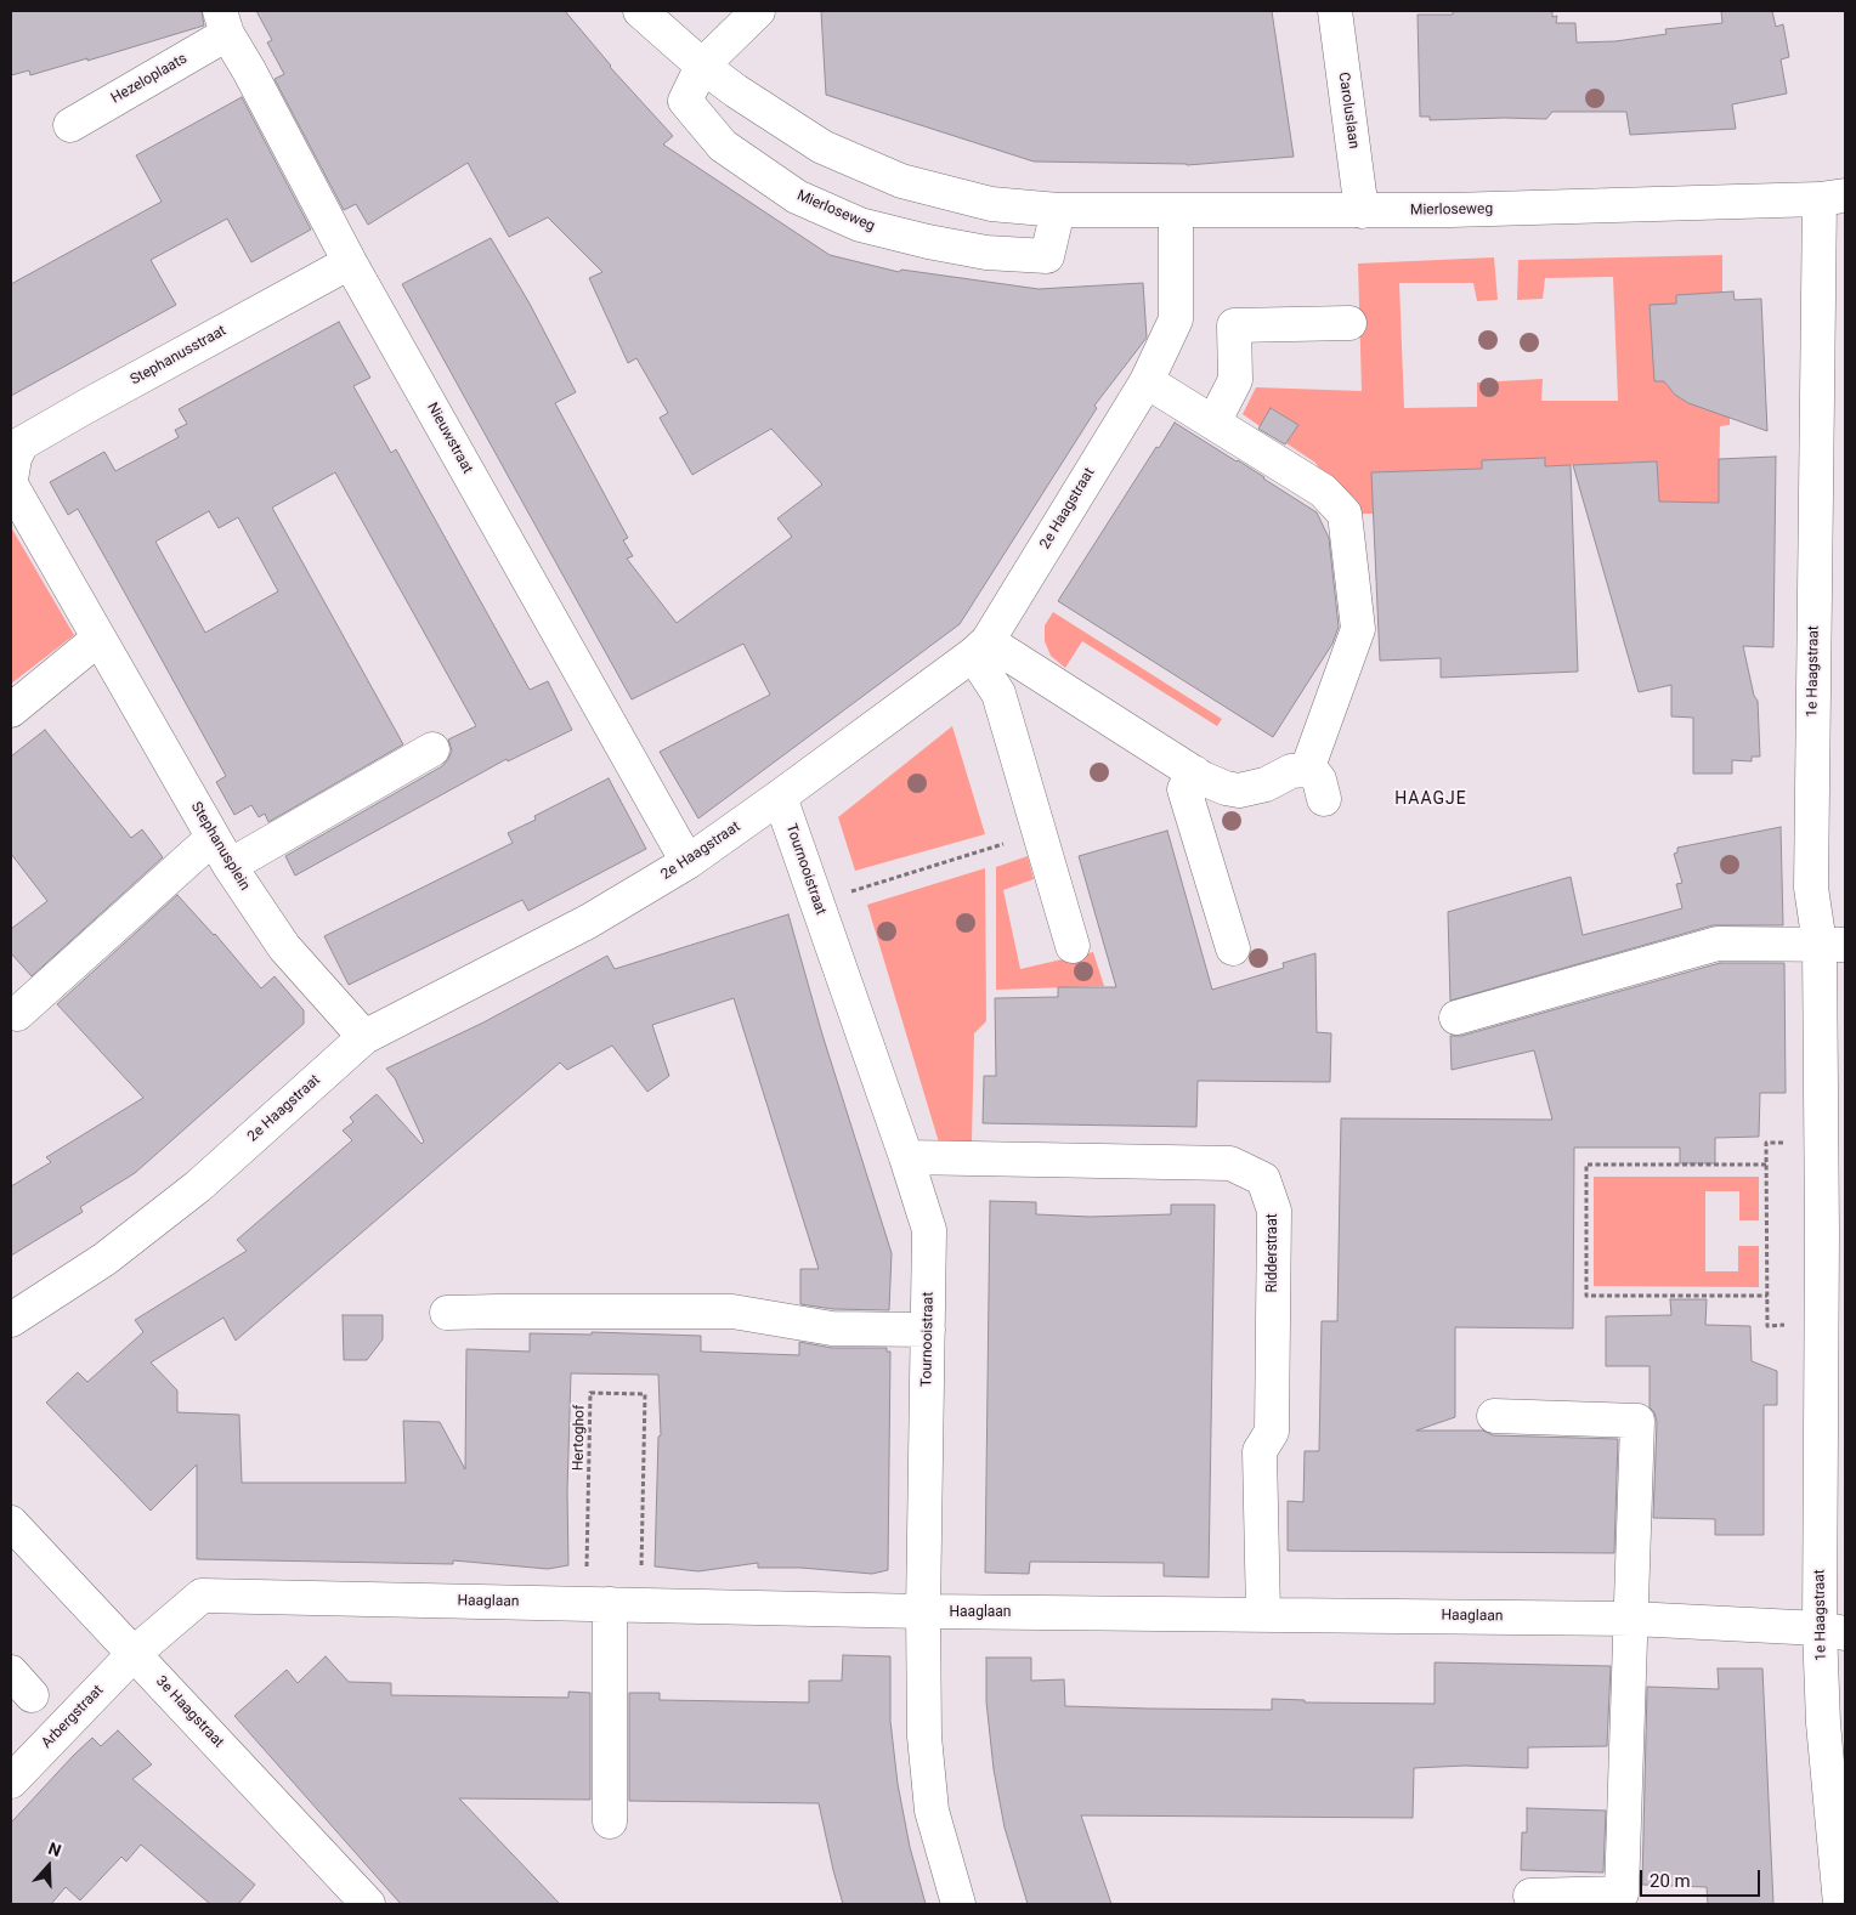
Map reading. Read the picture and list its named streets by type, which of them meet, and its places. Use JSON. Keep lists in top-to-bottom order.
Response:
{
  "streets": {
    "street": [
      "Hezeloplaats",
      "Caroluslaan",
      "Mierloseweg",
      "Stephanusstraat",
      "Nieuwstraat",
      "2e Haagstraat",
      "1e Haagstraat",
      "Stephanusplein",
      "Tournooistraat",
      "Ridderstraat",
      "Haaglaan",
      "3e Haagstraat",
      "Arbergstraat"
    ],
    "path": ["Hertoghof"]
  },
  "crossings": [
    ["Hezeloplaats", "Nieuwstraat"],
    ["Caroluslaan", "Mierloseweg"],
    ["Mierloseweg", "2e Haagstraat"],
    ["Mierloseweg", "1e Haagstraat"],
    ["Stephanusstraat", "Nieuwstraat"],
    ["Stephanusstraat", "Stephanusplein"],
    ["Nieuwstraat", "2e Haagstraat"],
    ["2e Haagstraat", "Stephanusplein"],
    ["2e Haagstraat", "Tournooistraat"],
    ["1e Haagstraat", "Haaglaan"],
    ["Tournooistraat", "Ridderstraat"],
    ["Tournooistraat", "Haaglaan"],
    ["Ridderstraat", "Haaglaan"],
    ["Hertoghof", "Haaglaan"],
    ["Haaglaan", "3e Haagstraat"],
    ["Haaglaan", "Arbergstraat"],
    ["3e Haagstraat", "Arbergstraat"]
  ],
  "districts": ["HAAGJE"],
  "scale_bar": "20 m",
  "north": "top"
}
